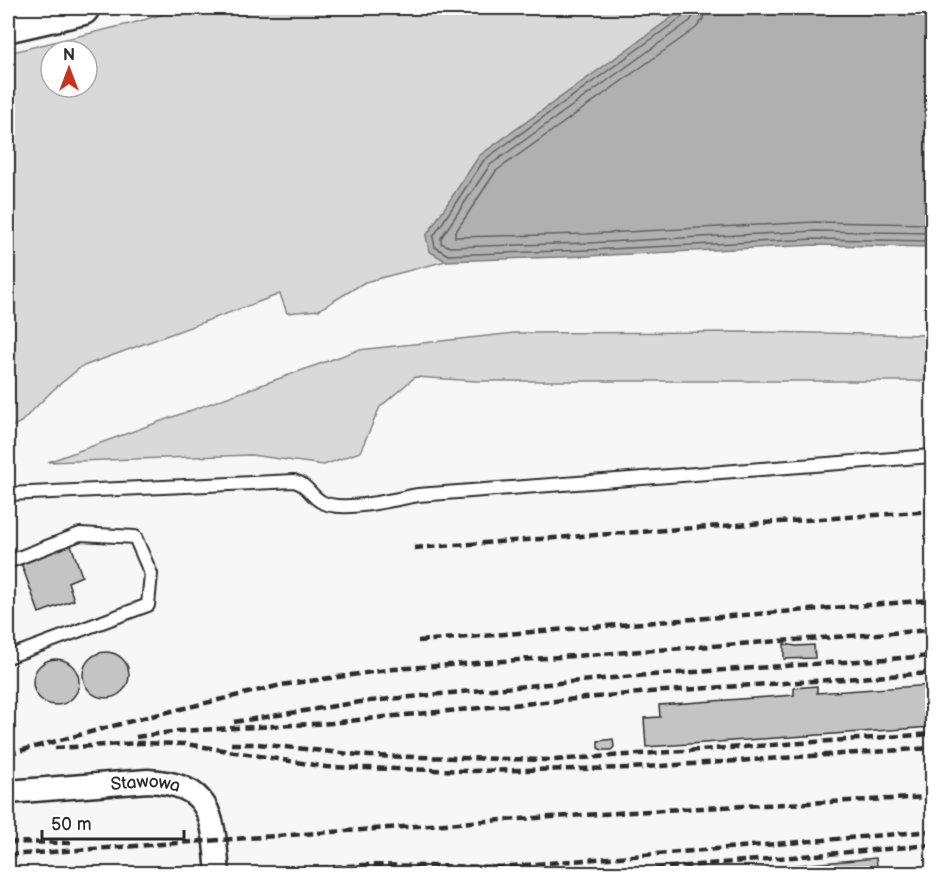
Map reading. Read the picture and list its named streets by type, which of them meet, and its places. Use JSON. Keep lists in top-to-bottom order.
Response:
{
  "streets": {
    "street": ["Stawowa"]
  },
  "scale_bar": "50 m",
  "north": "top"
}
